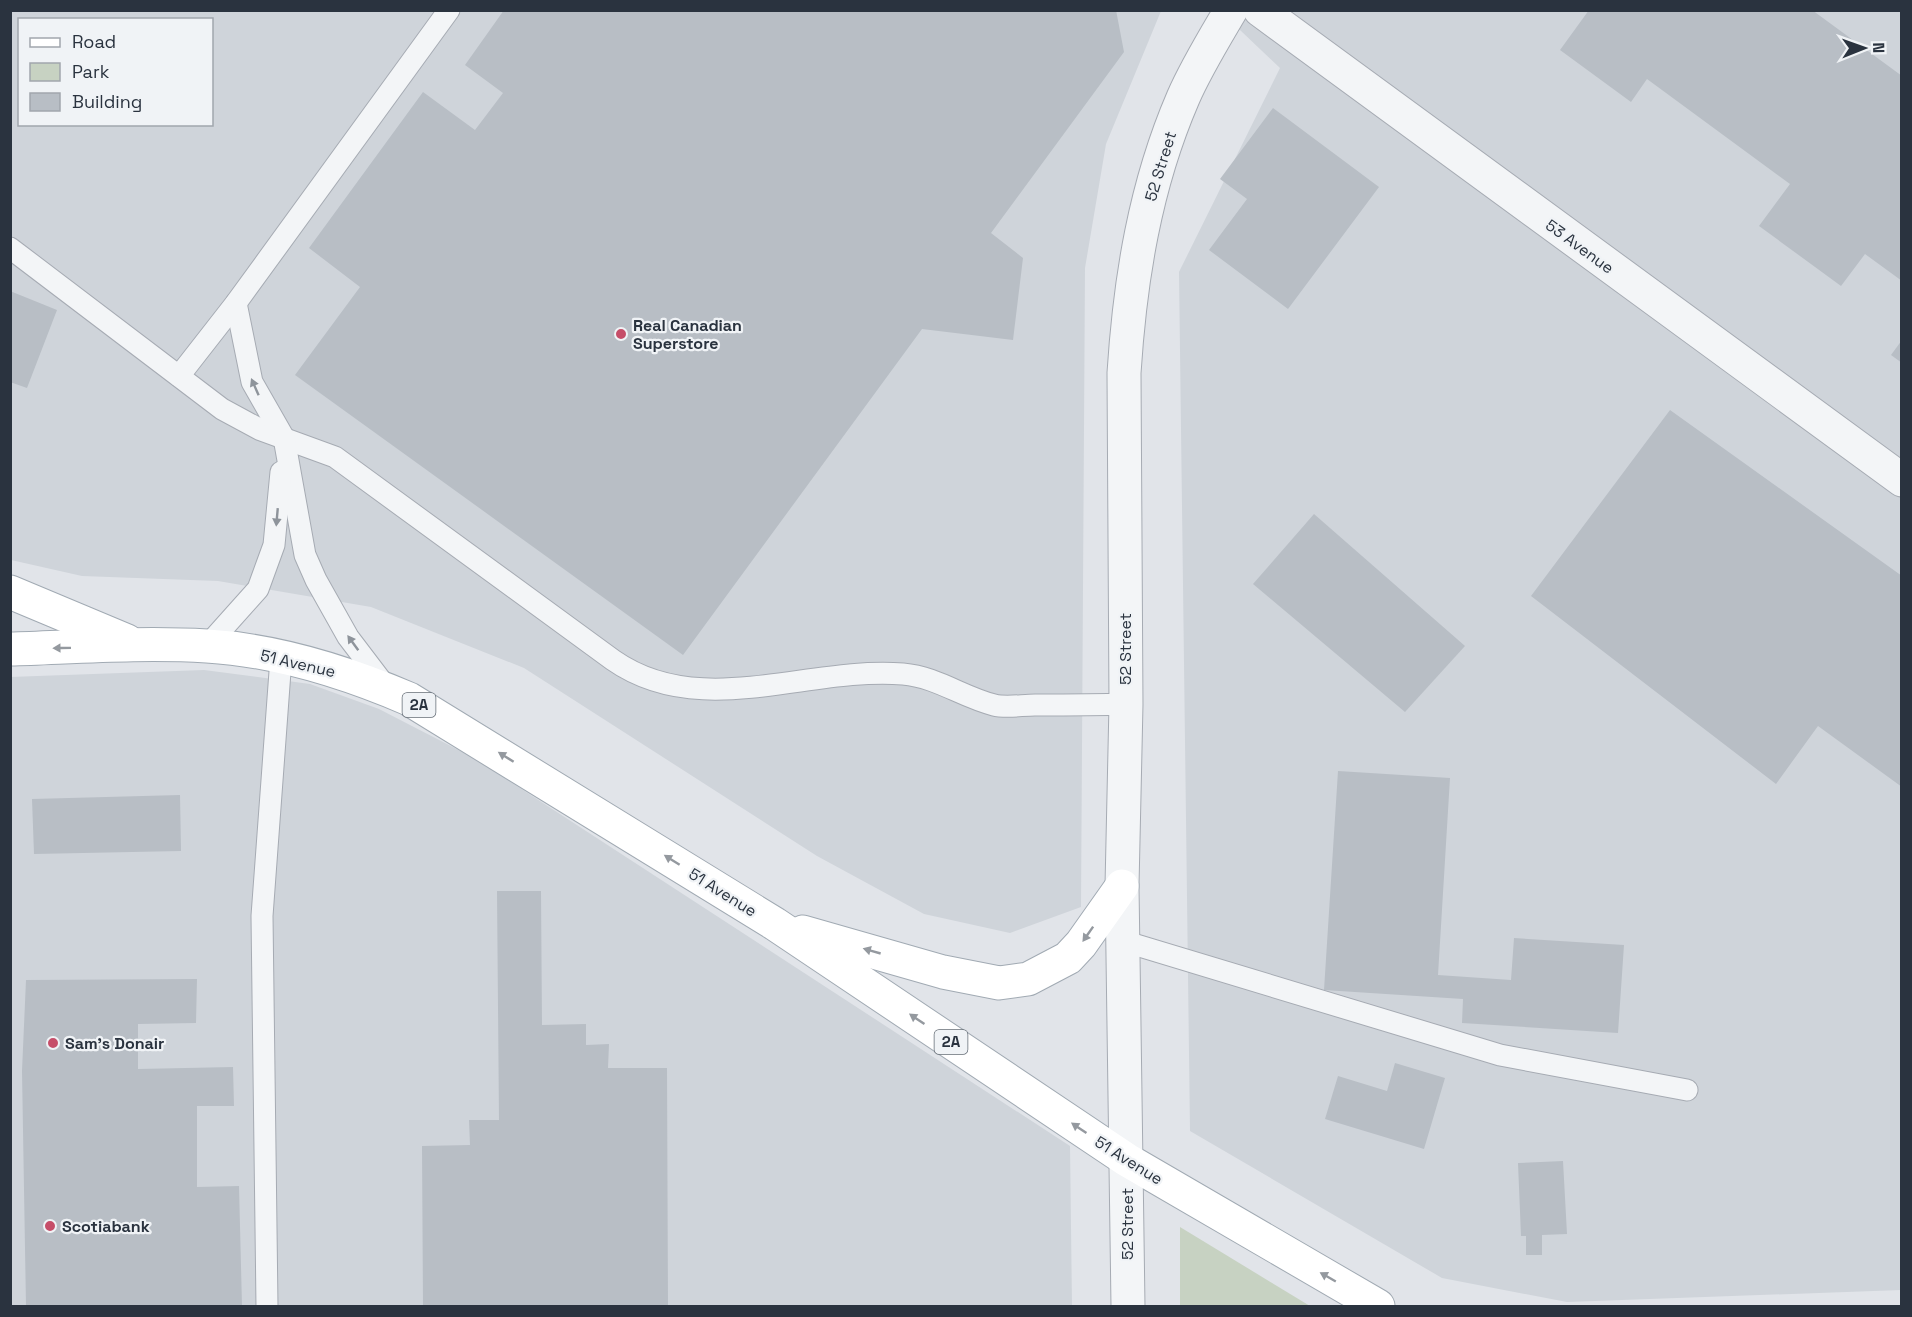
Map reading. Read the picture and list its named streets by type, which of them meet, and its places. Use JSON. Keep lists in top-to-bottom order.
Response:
{
  "streets": {
    "main road": ["51 Avenue", "2A"],
    "street": ["52 Street", "53 Avenue"]
  },
  "crossings": [
    ["52 Street", "51 Avenue"]
  ],
  "one_way": ["51 Avenue"],
  "places": ["Real Canadian Superstore", "Sam's Donair", "Scotiabank"],
  "legend": ["Road", "Park", "Building"],
  "north": "right"
}
